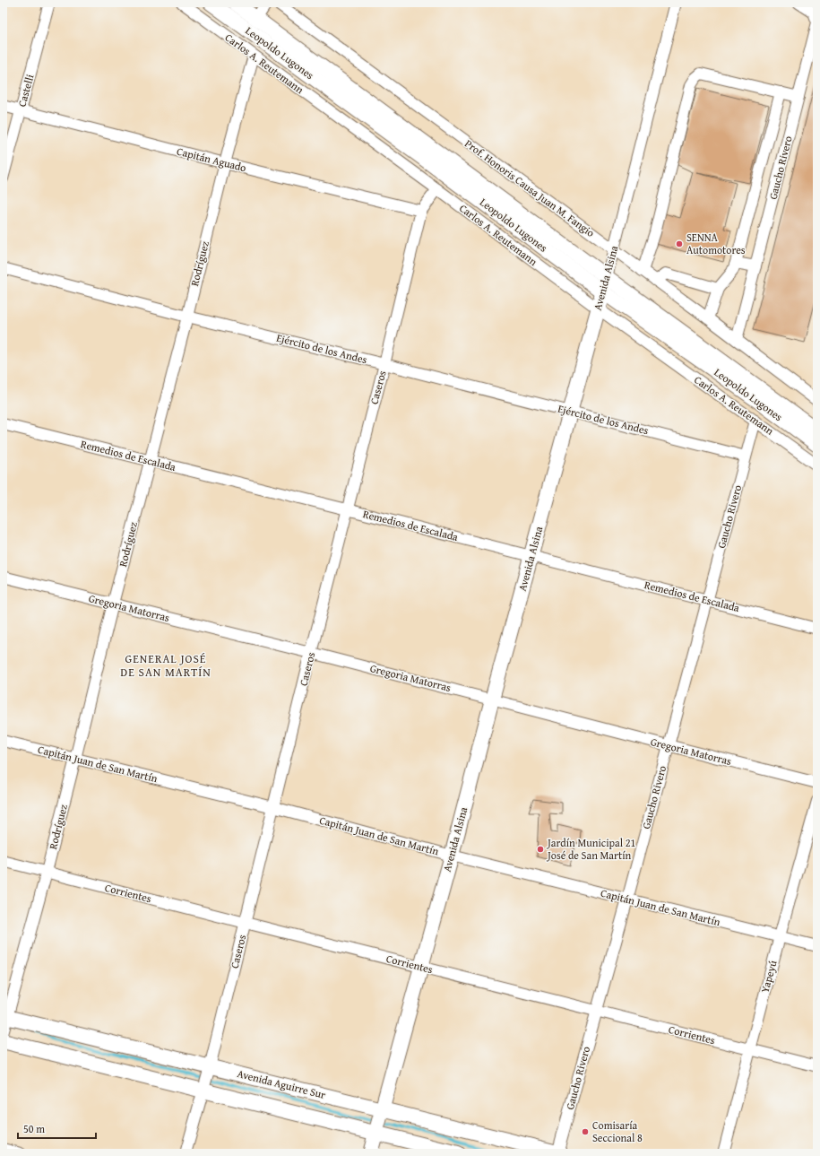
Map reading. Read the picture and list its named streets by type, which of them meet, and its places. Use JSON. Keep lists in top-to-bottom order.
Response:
{
  "streets": {
    "main road": ["Leopoldo Lugones", "Avenida Alsina", "Avenida Aguirre Sur"],
    "street": [
      "Carlos A. Reutemann",
      "Castelli",
      "Capitán Aguado",
      "Gaucho Rivero",
      "Prof. Honoris Causa Juan M. Fangio",
      "Rodríguez",
      "Ejército de los Andes",
      "Caseros",
      "Remedios de Escalada",
      "Gregoria Matorras",
      "Capitán Juan de San Martín",
      "Corrientes",
      "Yapeyú"
    ]
  },
  "crossings": [
    ["Leopoldo Lugones", "Avenida Alsina"],
    ["Carlos A. Reutemann", "Gaucho Rivero"],
    ["Carlos A. Reutemann", "Rodríguez"],
    ["Carlos A. Reutemann", "Avenida Alsina"],
    ["Carlos A. Reutemann", "Caseros"],
    ["Castelli", "Capitán Aguado"],
    ["Capitán Aguado", "Rodríguez"],
    ["Capitán Aguado", "Caseros"],
    ["Gaucho Rivero", "Prof. Honoris Causa Juan M. Fangio"],
    ["Gaucho Rivero", "Ejército de los Andes"],
    ["Gaucho Rivero", "Remedios de Escalada"],
    ["Gaucho Rivero", "Gregoria Matorras"],
    ["Gaucho Rivero", "Capitán Juan de San Martín"],
    ["Gaucho Rivero", "Corrientes"],
    ["Gaucho Rivero", "Avenida Aguirre Sur"],
    ["Prof. Honoris Causa Juan M. Fangio", "Avenida Alsina"],
    ["Rodríguez", "Ejército de los Andes"],
    ["Rodríguez", "Remedios de Escalada"],
    ["Rodríguez", "Gregoria Matorras"],
    ["Rodríguez", "Capitán Juan de San Martín"],
    ["Rodríguez", "Corrientes"],
    ["Rodríguez", "Avenida Aguirre Sur"],
    ["Avenida Alsina", "Ejército de los Andes"],
    ["Avenida Alsina", "Remedios de Escalada"],
    ["Avenida Alsina", "Gregoria Matorras"],
    ["Avenida Alsina", "Capitán Juan de San Martín"],
    ["Avenida Alsina", "Corrientes"],
    ["Avenida Alsina", "Avenida Aguirre Sur"],
    ["Ejército de los Andes", "Caseros"],
    ["Caseros", "Remedios de Escalada"],
    ["Caseros", "Gregoria Matorras"],
    ["Caseros", "Capitán Juan de San Martín"],
    ["Caseros", "Corrientes"],
    ["Caseros", "Avenida Aguirre Sur"],
    ["Capitán Juan de San Martín", "Yapeyú"],
    ["Corrientes", "Yapeyú"]
  ],
  "districts": ["GENERAL JOSÉ DE SAN MARTÍN"],
  "places": ["SENNA Automotores", "Jardín Municipal 21 José de San Martín", "Comisaría Seccional 8"],
  "scale_bar": "50 m"
}
